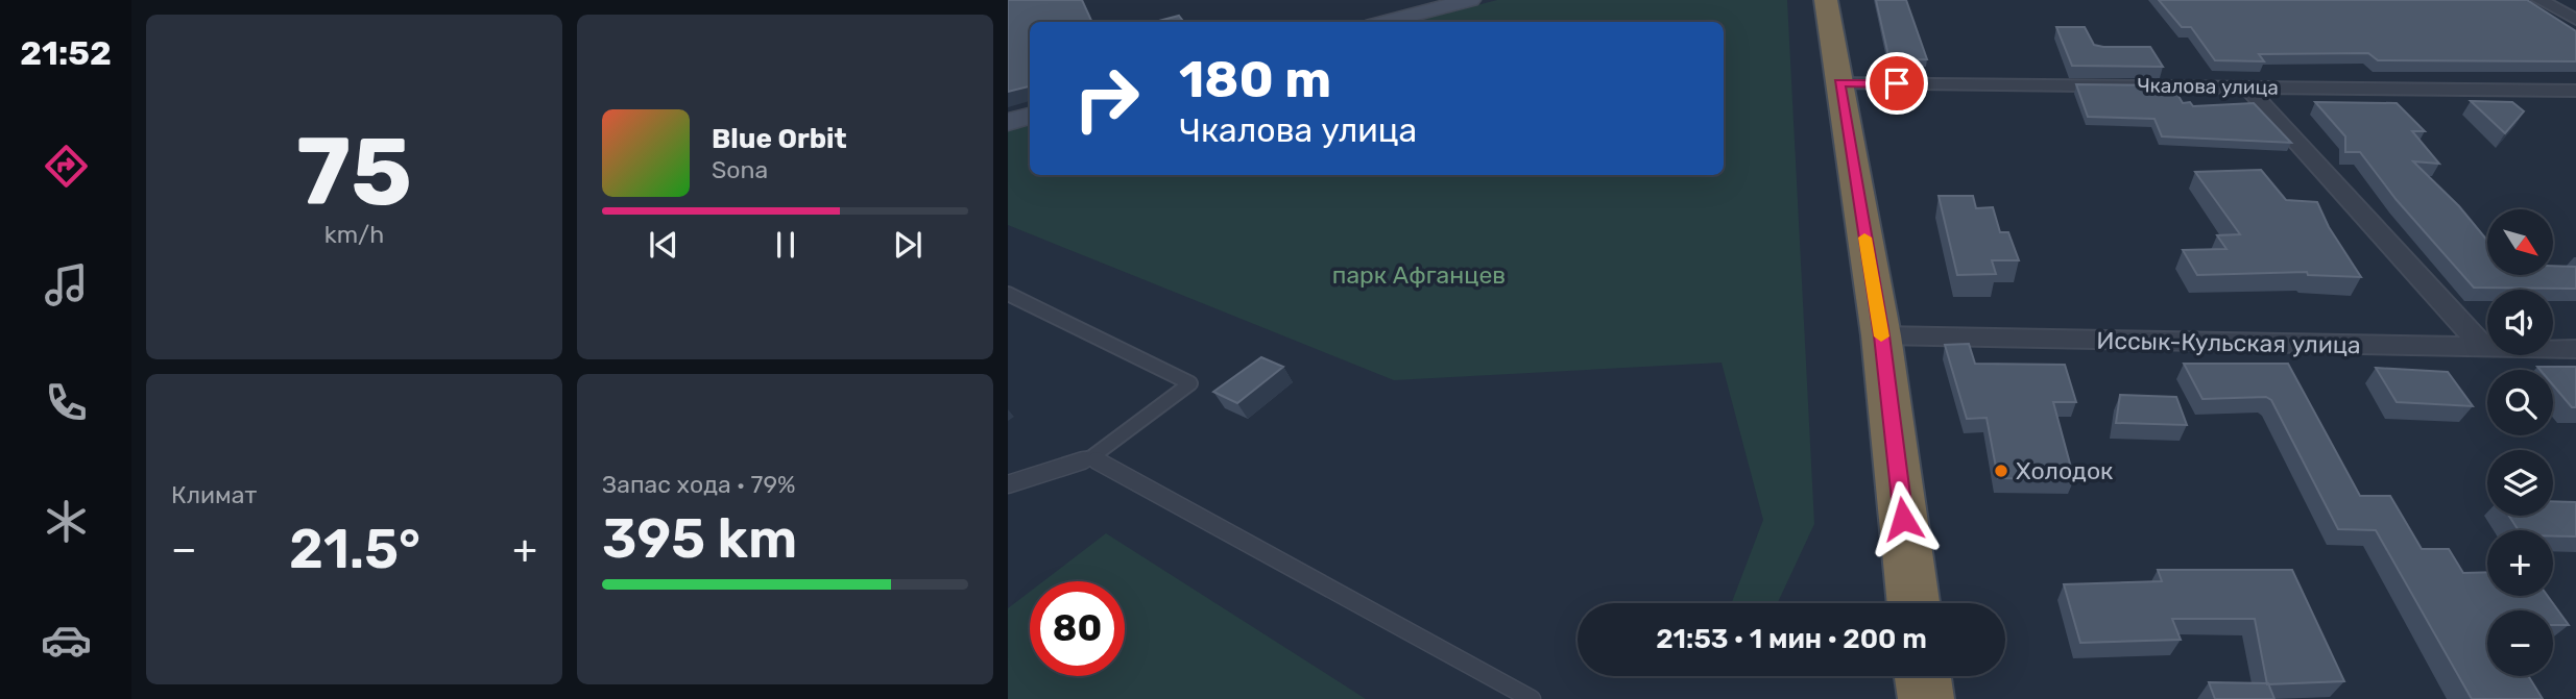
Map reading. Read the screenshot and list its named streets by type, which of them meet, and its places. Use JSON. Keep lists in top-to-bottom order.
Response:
{
  "streets": {
    "street": ["Чкалова улица", "Иссык-Кульская улица"]
  },
  "parks": ["парк Афганцев"],
  "places": ["Холодок"],
  "north": "bottom right",
  "page": {
    "tabs": "21:52",
    "tile": [
      ["75", "km/h"],
      "Климат",
      ["Запас хода · 79%", "395 km"]
    ],
    "turn": ["180 m", "Чкалова улица"],
    "song": ["Blue Orbit", "Sona"],
    "map_buttons": ["+", "−"],
    "heat": ["−", "21.5°", "+"],
    "limit": "80",
    "trip": "21:53 · 1 мин · 200 m"
  }
}
